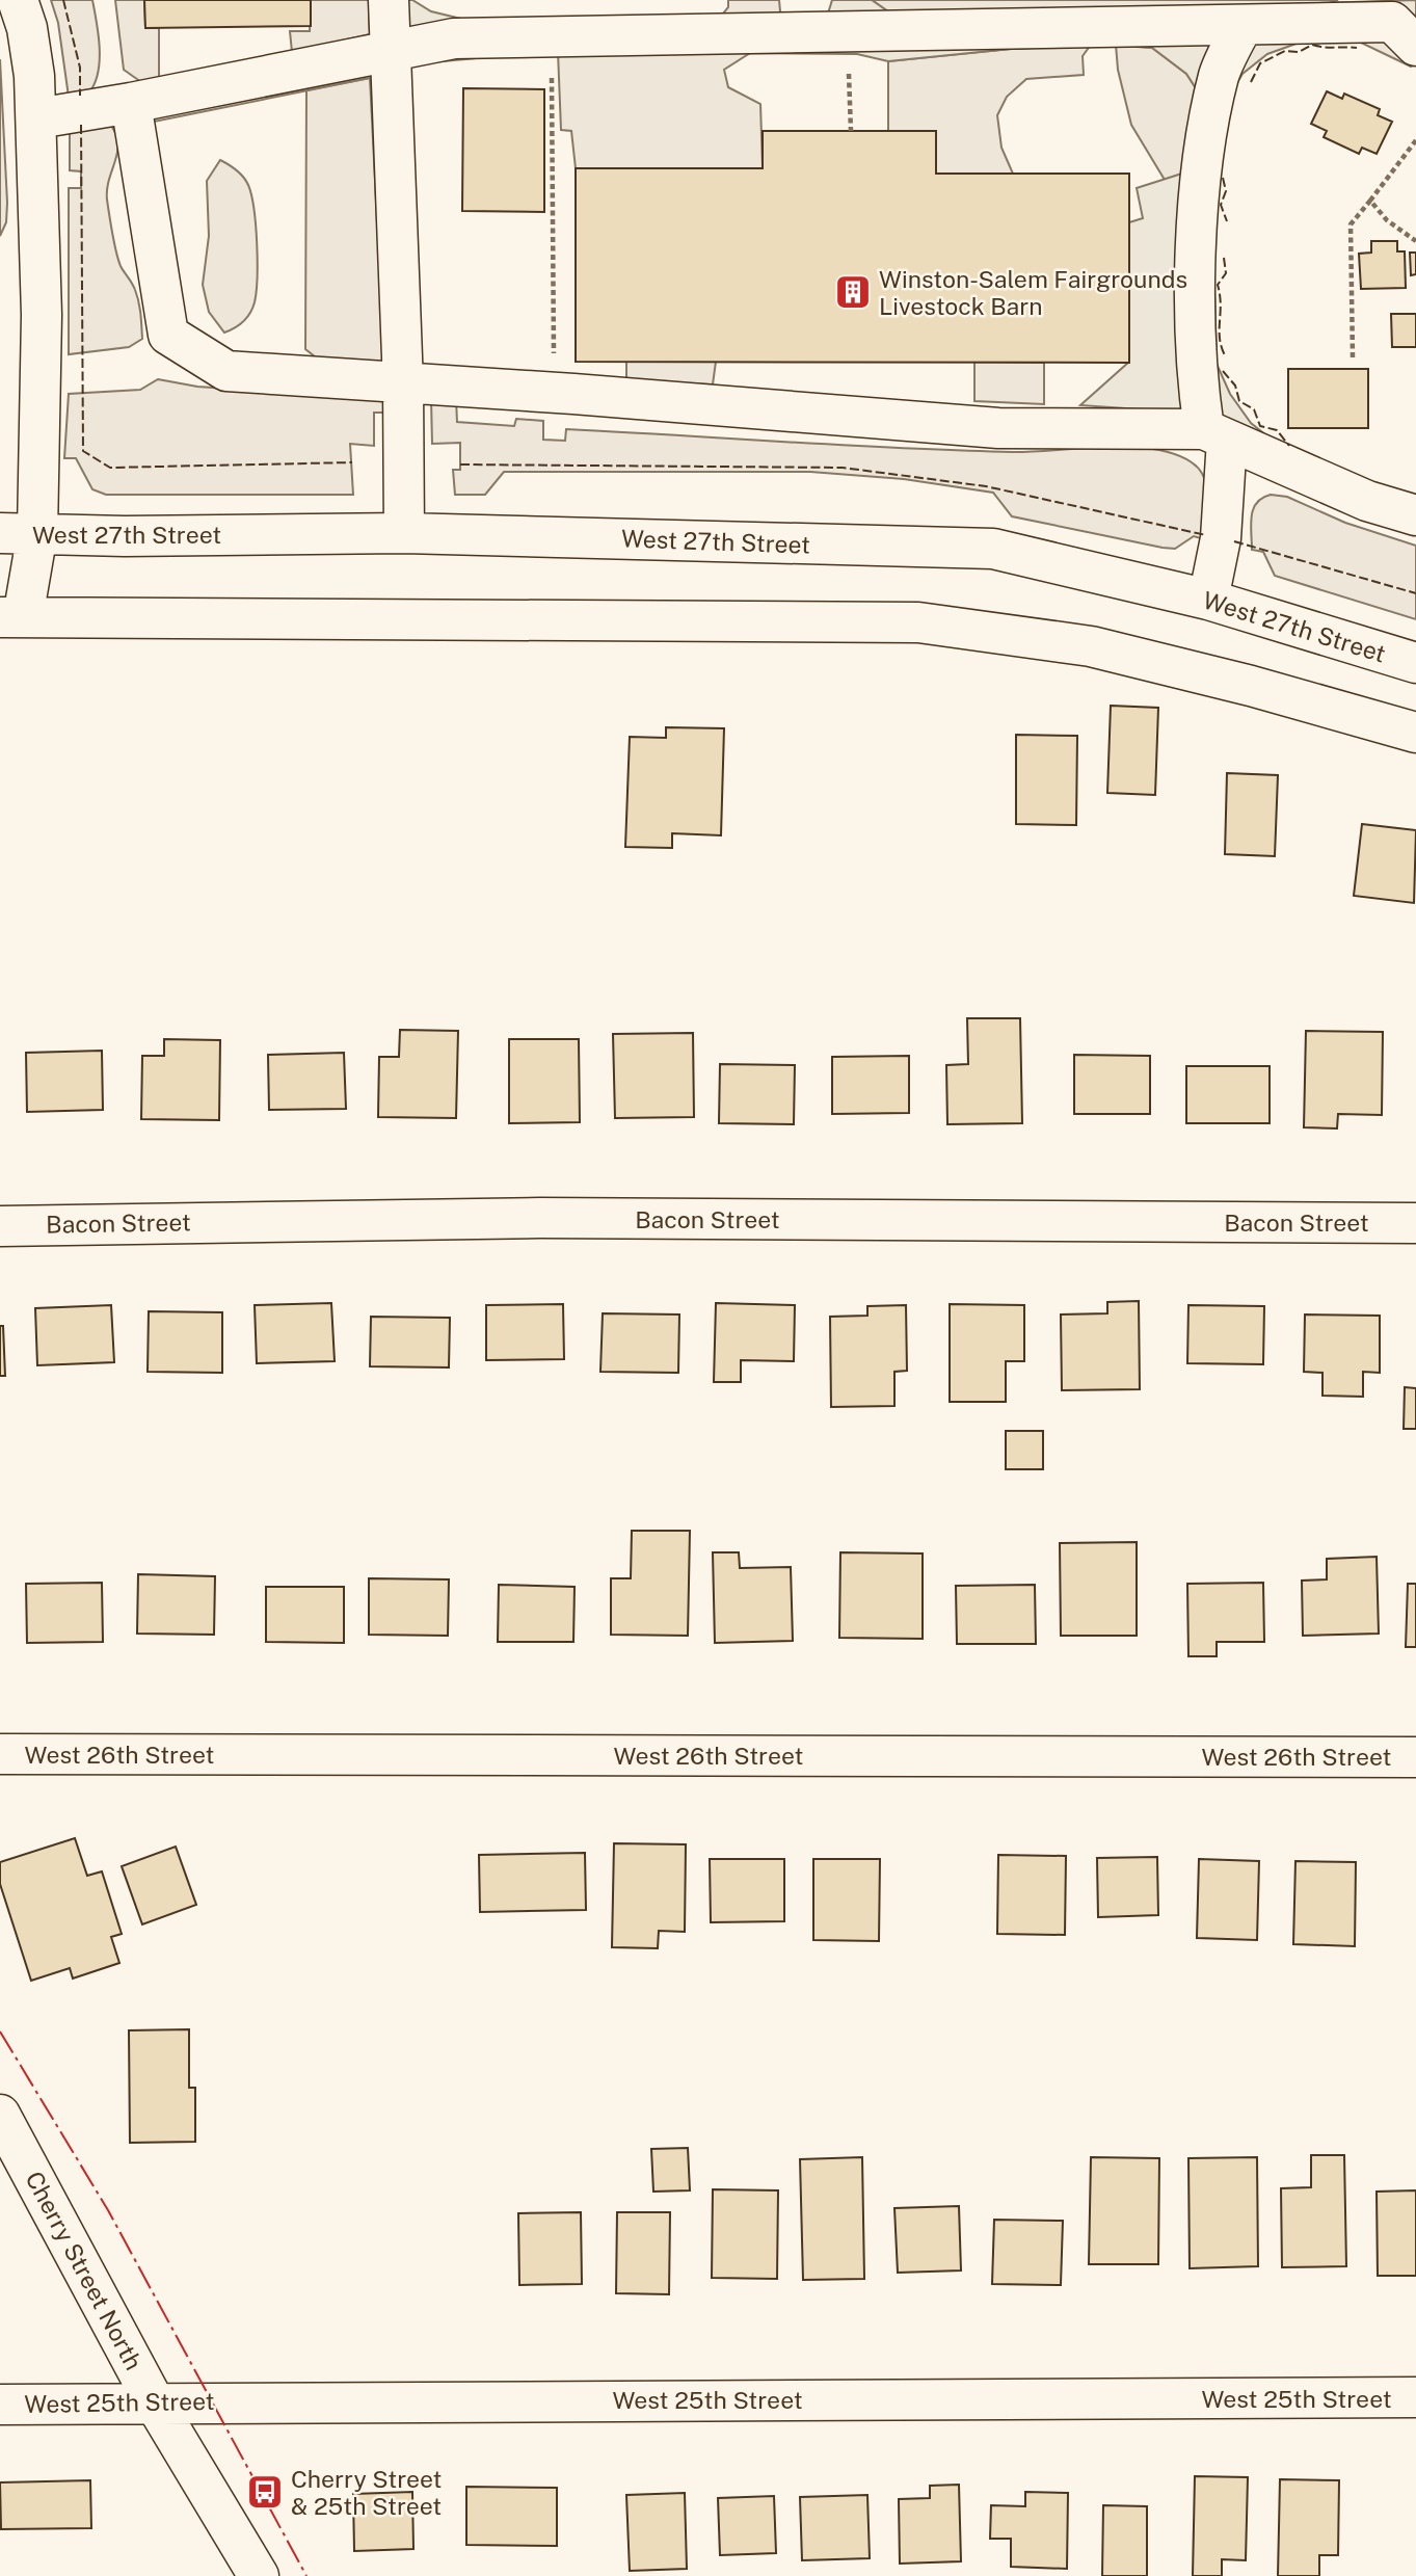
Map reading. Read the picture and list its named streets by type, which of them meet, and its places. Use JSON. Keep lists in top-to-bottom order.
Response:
{
  "streets": {
    "street": [
      "West 27th Street",
      "Bacon Street",
      "West 26th Street",
      "Cherry Street North",
      "West 25th Street"
    ]
  },
  "crossings": [
    ["Cherry Street North", "West 25th Street"]
  ],
  "places": {
    "building": ["Winston-Salem Fairgrounds Livestock Barn"],
    "bus stop": ["Cherry Street & 25th Street"]
  }
}
